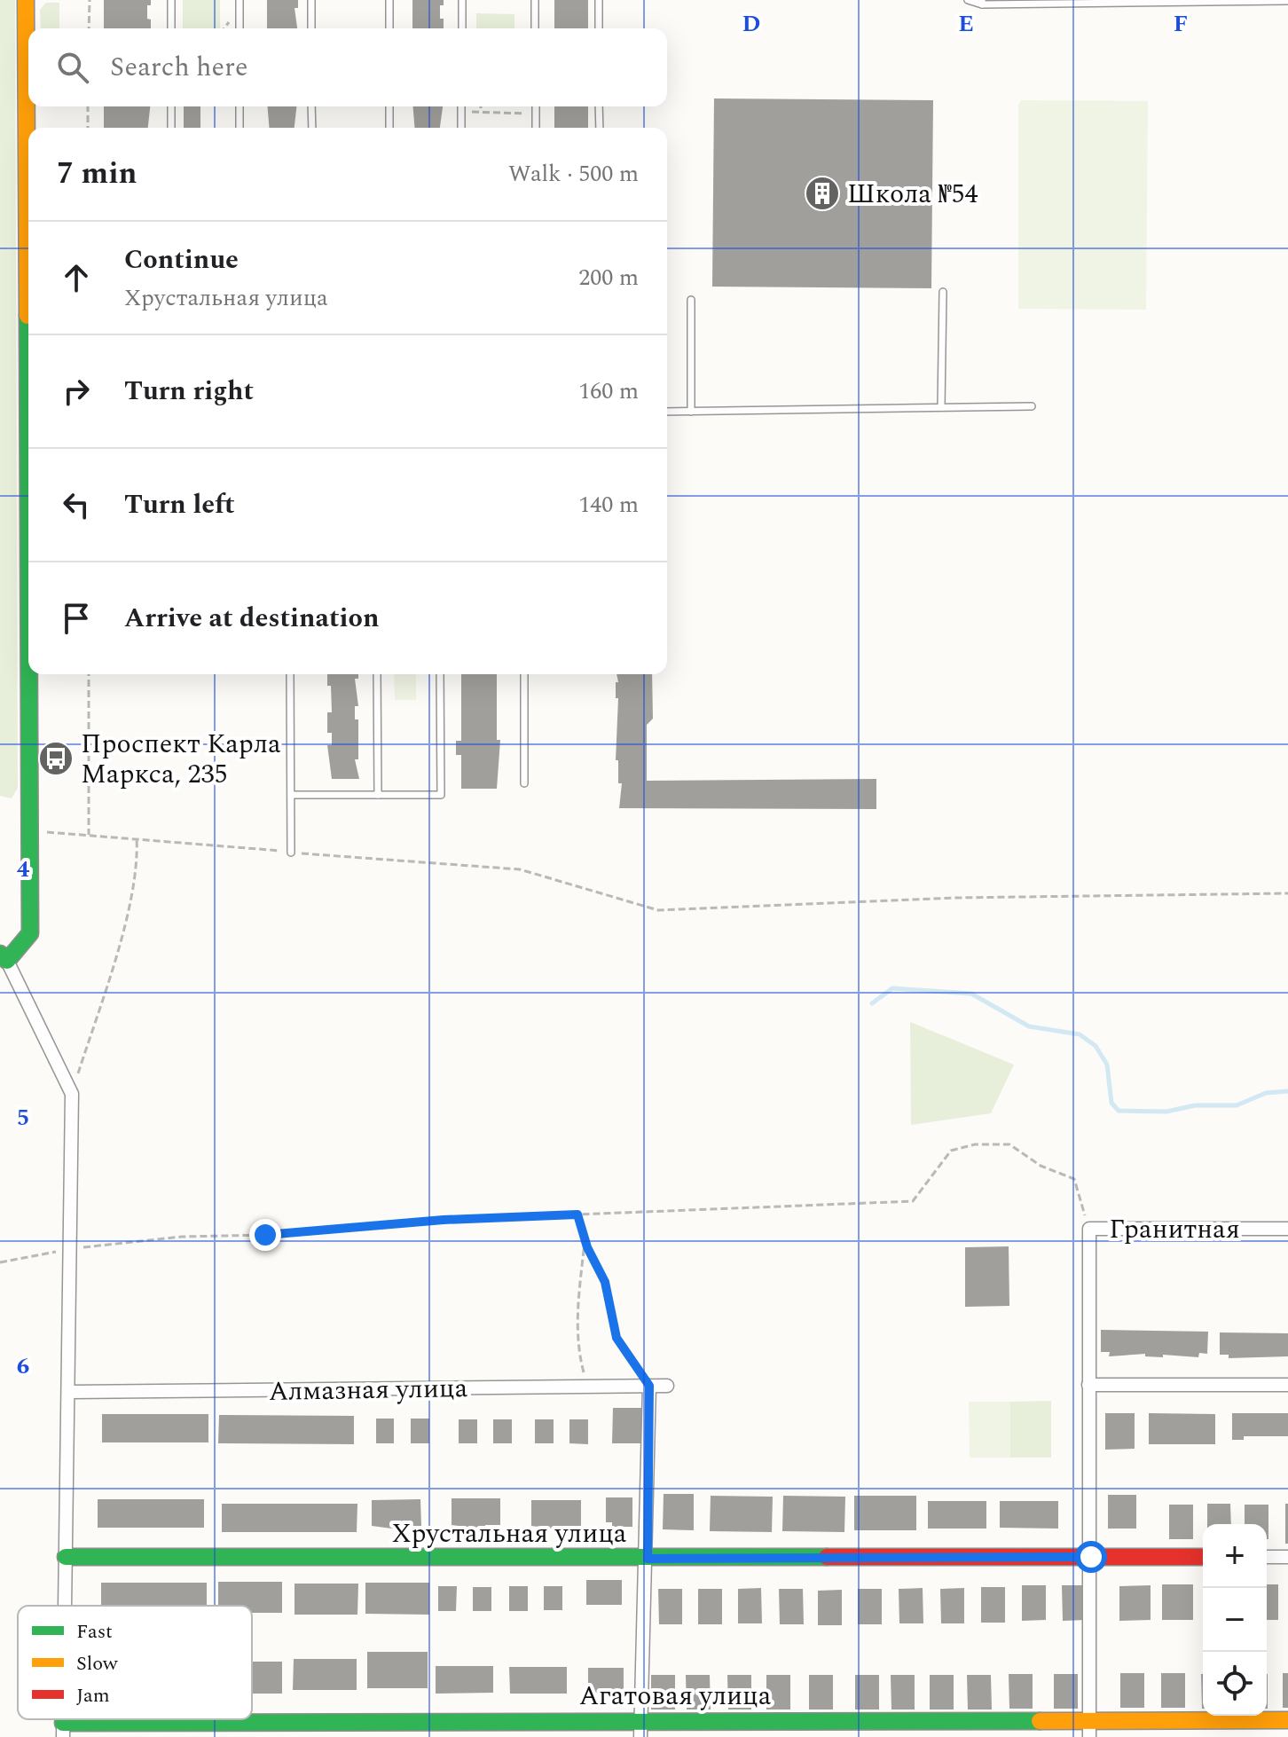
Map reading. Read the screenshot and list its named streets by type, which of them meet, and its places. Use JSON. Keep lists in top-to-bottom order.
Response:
{
  "streets": {
    "street": [
      "Гранитная",
      "Алмазная улица",
      "Хрустальная улица",
      "Агатовая улица"
    ]
  },
  "crossings": [
    ["Гранитная", "Хрустальная улица"],
    ["Гранитная", "Агатовая улица"]
  ],
  "places": {
    "building": ["Школа №54"],
    "bus stop": ["Проспект Карла Маркса, 235"]
  },
  "legend": ["Fast", "Slow", "Jam"],
  "page": {
    "search": "Search here",
    "heading": ["7 min", "Walk · 500 m"],
    "list": [
      ["Continue", "Хрустальная улица", "200 m"],
      ["Turn right", "160 m"],
      ["Turn left", "140 m"],
      "Arrive at destination"
    ],
    "map_buttons": ["+", "−"]
  },
  "grid": {
    "columns": ["D", "E", "F"],
    "rows": ["4", "5", "6"]
  }
}
